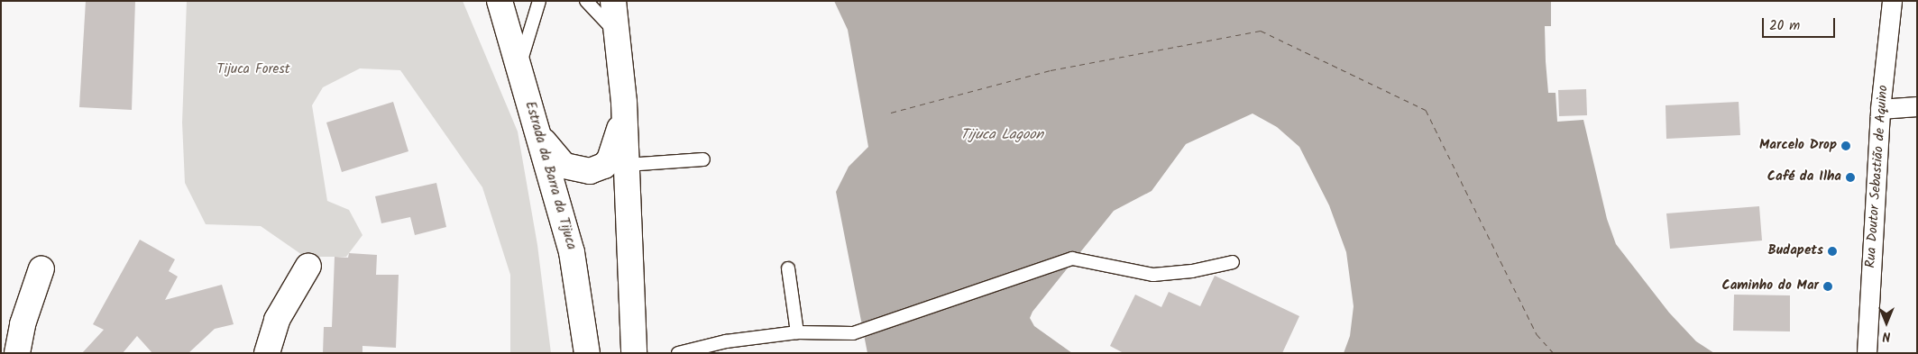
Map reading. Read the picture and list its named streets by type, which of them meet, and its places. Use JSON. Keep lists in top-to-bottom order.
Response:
{
  "streets": {
    "main road": ["Estrada da Barra da Tijuca"],
    "street": ["Rua Doutor Sebastião de Aquino"]
  },
  "water": ["Tijuca Lagoon"],
  "parks": ["Tijuca Forest"],
  "places": [
    "Marcelo Drop",
    "Café da Ilha",
    "Budapets",
    "Caminho do Mar"
  ],
  "scale_bar": "20 m",
  "north": "bottom"
}
